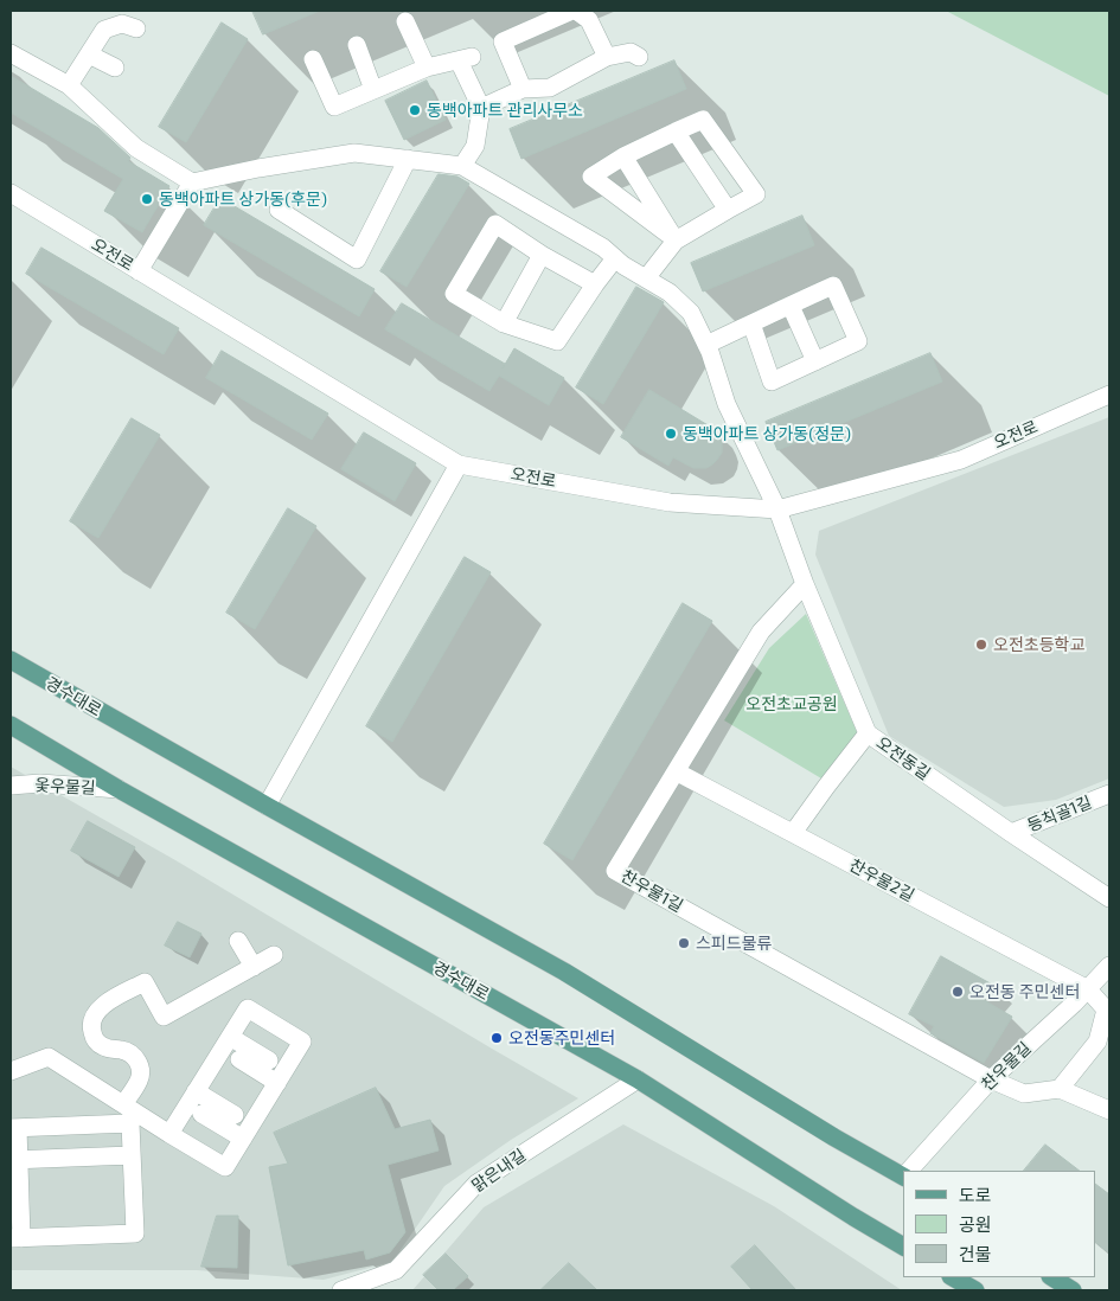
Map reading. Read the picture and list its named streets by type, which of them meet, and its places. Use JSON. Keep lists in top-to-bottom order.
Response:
{
  "streets": {
    "main road": ["경수대로"],
    "street": [
      "오전로",
      "오전동길",
      "옻우물길",
      "등칙골1길",
      "찬우물2길",
      "찬우물1길",
      "찬우물길",
      "맑은내길"
    ]
  },
  "crossings": [
    ["오전로", "오전동길"],
    ["경수대로", "옻우물길"],
    ["경수대로", "맑은내길"],
    ["오전동길", "등칙골1길"],
    ["오전동길", "찬우물1길"],
    ["찬우물2길", "찬우물1길"],
    ["찬우물2길", "찬우물길"],
    ["찬우물1길", "찬우물길"]
  ],
  "parks": ["오전초교공원"],
  "places": [
    "동백아파트 관리사무소",
    "동백아파트 상가동(후문)",
    "동백아파트 상가동(정문)",
    "오전초등학교",
    "스피드물류",
    "오전동 주민센터",
    "오전동주민센터"
  ],
  "legend": ["도로", "공원", "건물"]
}
